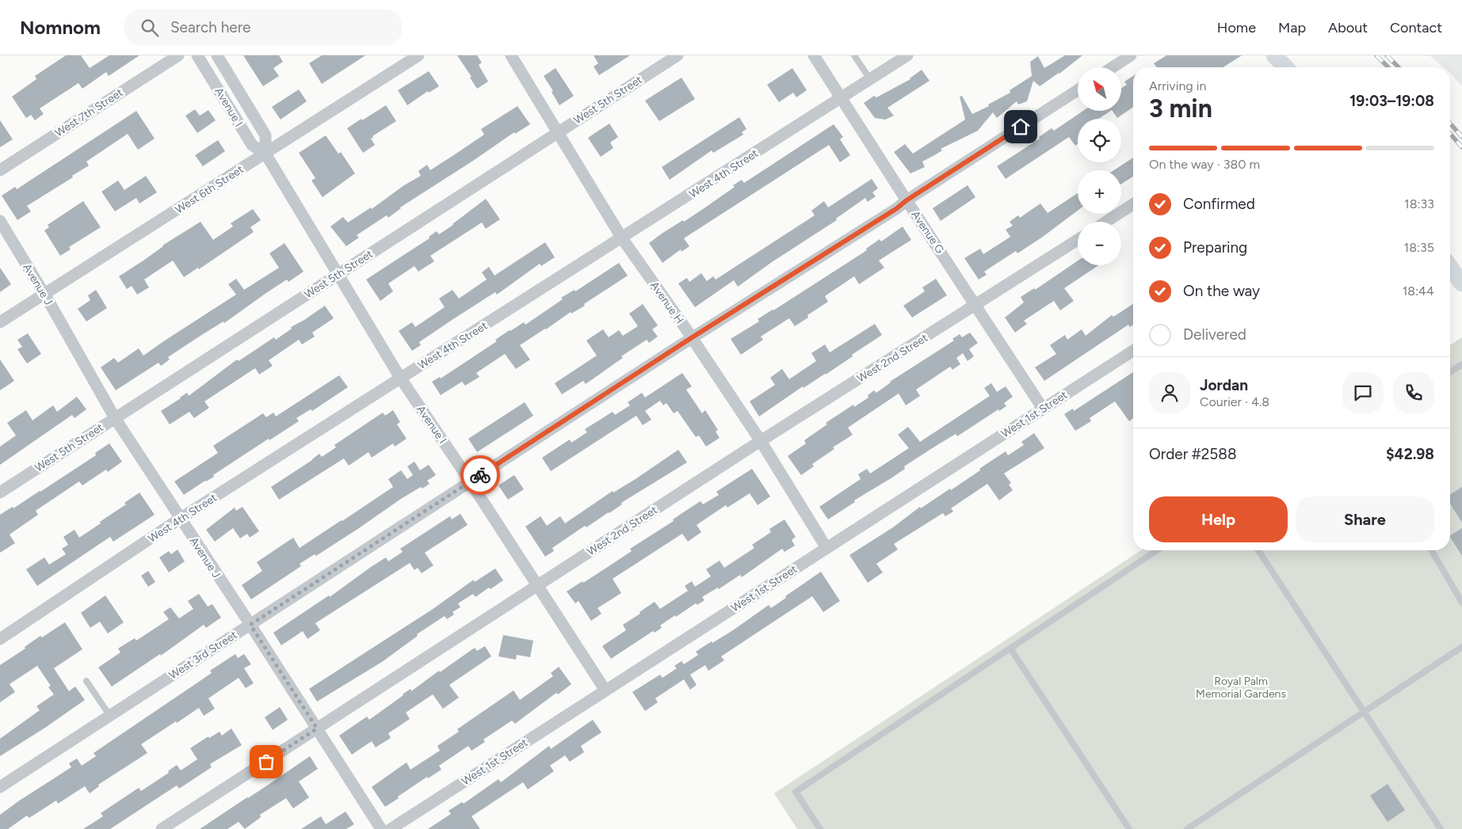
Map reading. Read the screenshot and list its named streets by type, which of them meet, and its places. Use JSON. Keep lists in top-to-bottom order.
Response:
{
  "streets": {
    "street": [
      "West 5th Street",
      "Avenue I",
      "West 7th Street",
      "West 4th Street",
      "West 6th Street",
      "Avenue G",
      "Avenue J",
      "Avenue H",
      "West 2nd Street",
      "West 1st Street",
      "West 3rd Street"
    ]
  },
  "crossings": [
    ["West 5th Street", "Avenue I"],
    ["West 5th Street", "Avenue J"],
    ["West 5th Street", "Avenue H"],
    ["Avenue I", "West 4th Street"],
    ["Avenue I", "West 6th Street"],
    ["Avenue I", "West 2nd Street"],
    ["Avenue I", "West 1st Street"],
    ["Avenue I", "West 3rd Street"],
    ["West 4th Street", "Avenue G"],
    ["West 4th Street", "Avenue J"],
    ["West 4th Street", "Avenue H"],
    ["West 6th Street", "Avenue J"],
    ["Avenue G", "West 2nd Street"],
    ["Avenue G", "West 1st Street"],
    ["Avenue G", "West 3rd Street"],
    ["Avenue J", "West 2nd Street"],
    ["Avenue J", "West 3rd Street"],
    ["Avenue H", "West 2nd Street"],
    ["Avenue H", "West 1st Street"],
    ["Avenue H", "West 3rd Street"]
  ],
  "parks": ["Royal Palm Memorial Gardens"],
  "north": "top left",
  "page": {
    "header": "Nomnom",
    "search": "Search here",
    "nav": [
      "Home",
      "Map",
      "About",
      "Contact"
    ],
    "map_buttons": ["+", "−"],
    "heading": ["3 min", "Arriving in", "19:03–19:08"],
    "panel": [
      "Jordan",
      "Courier · 4.8",
      "Order #2588",
      "$42.98"
    ],
    "bar": "On the way · 380 m",
    "list": [
      ["Confirmed", "18:33"],
      ["Preparing", "18:35"],
      ["On the way", "18:44"],
      "Delivered"
    ],
    "buttons": ["Help", "Share"]
  }
}
